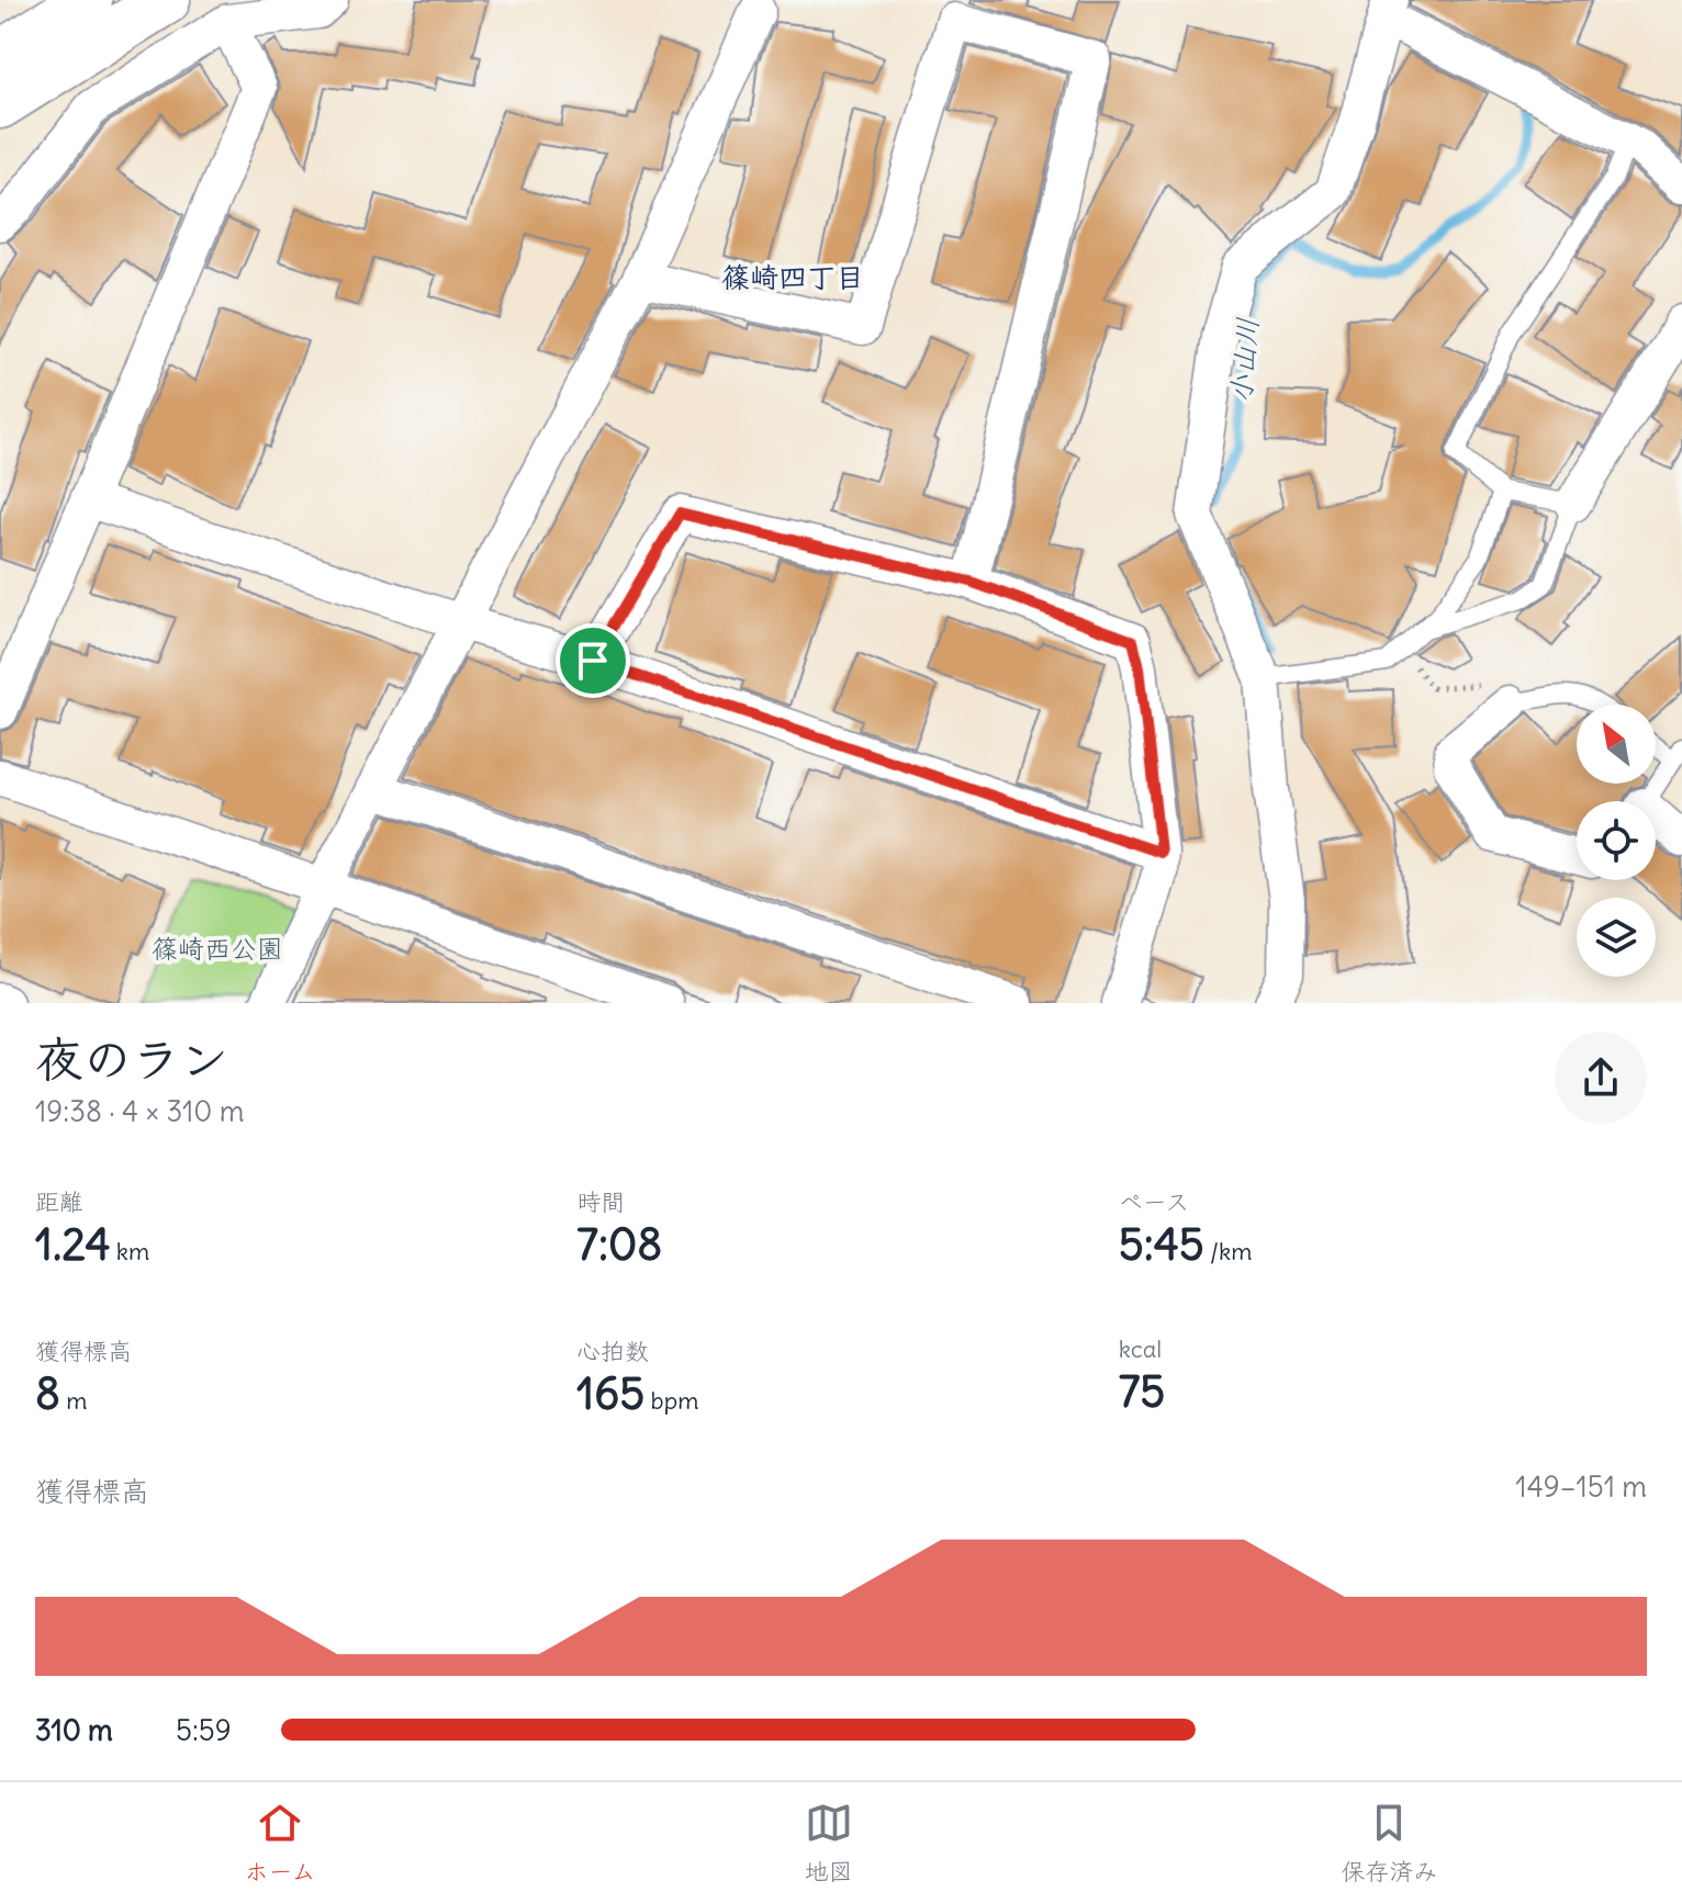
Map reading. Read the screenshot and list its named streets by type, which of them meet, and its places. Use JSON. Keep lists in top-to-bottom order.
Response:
{
  "districts": ["篠崎四丁目"],
  "water": ["小山川"],
  "parks": ["篠崎西公園"],
  "north": "top left",
  "page": {
    "heading": ["夜のラン", "19:38 · 4 × 310 m"],
    "stats": [
      ["距離", "1.24 km"],
      ["時間", "7:08"],
      ["ペース", "5:45 /km"],
      ["獲得標高", "8 m"],
      ["心拍数", "165 bpm"],
      ["kcal", "75"]
    ],
    "chart": ["獲得標高", "149–151 m"],
    "list": [
      {
        "name": "310 m",
        "note": "5:59"
      }
    ],
    "tabs": ["ホーム", "地図", "保存済み"]
  }
}
